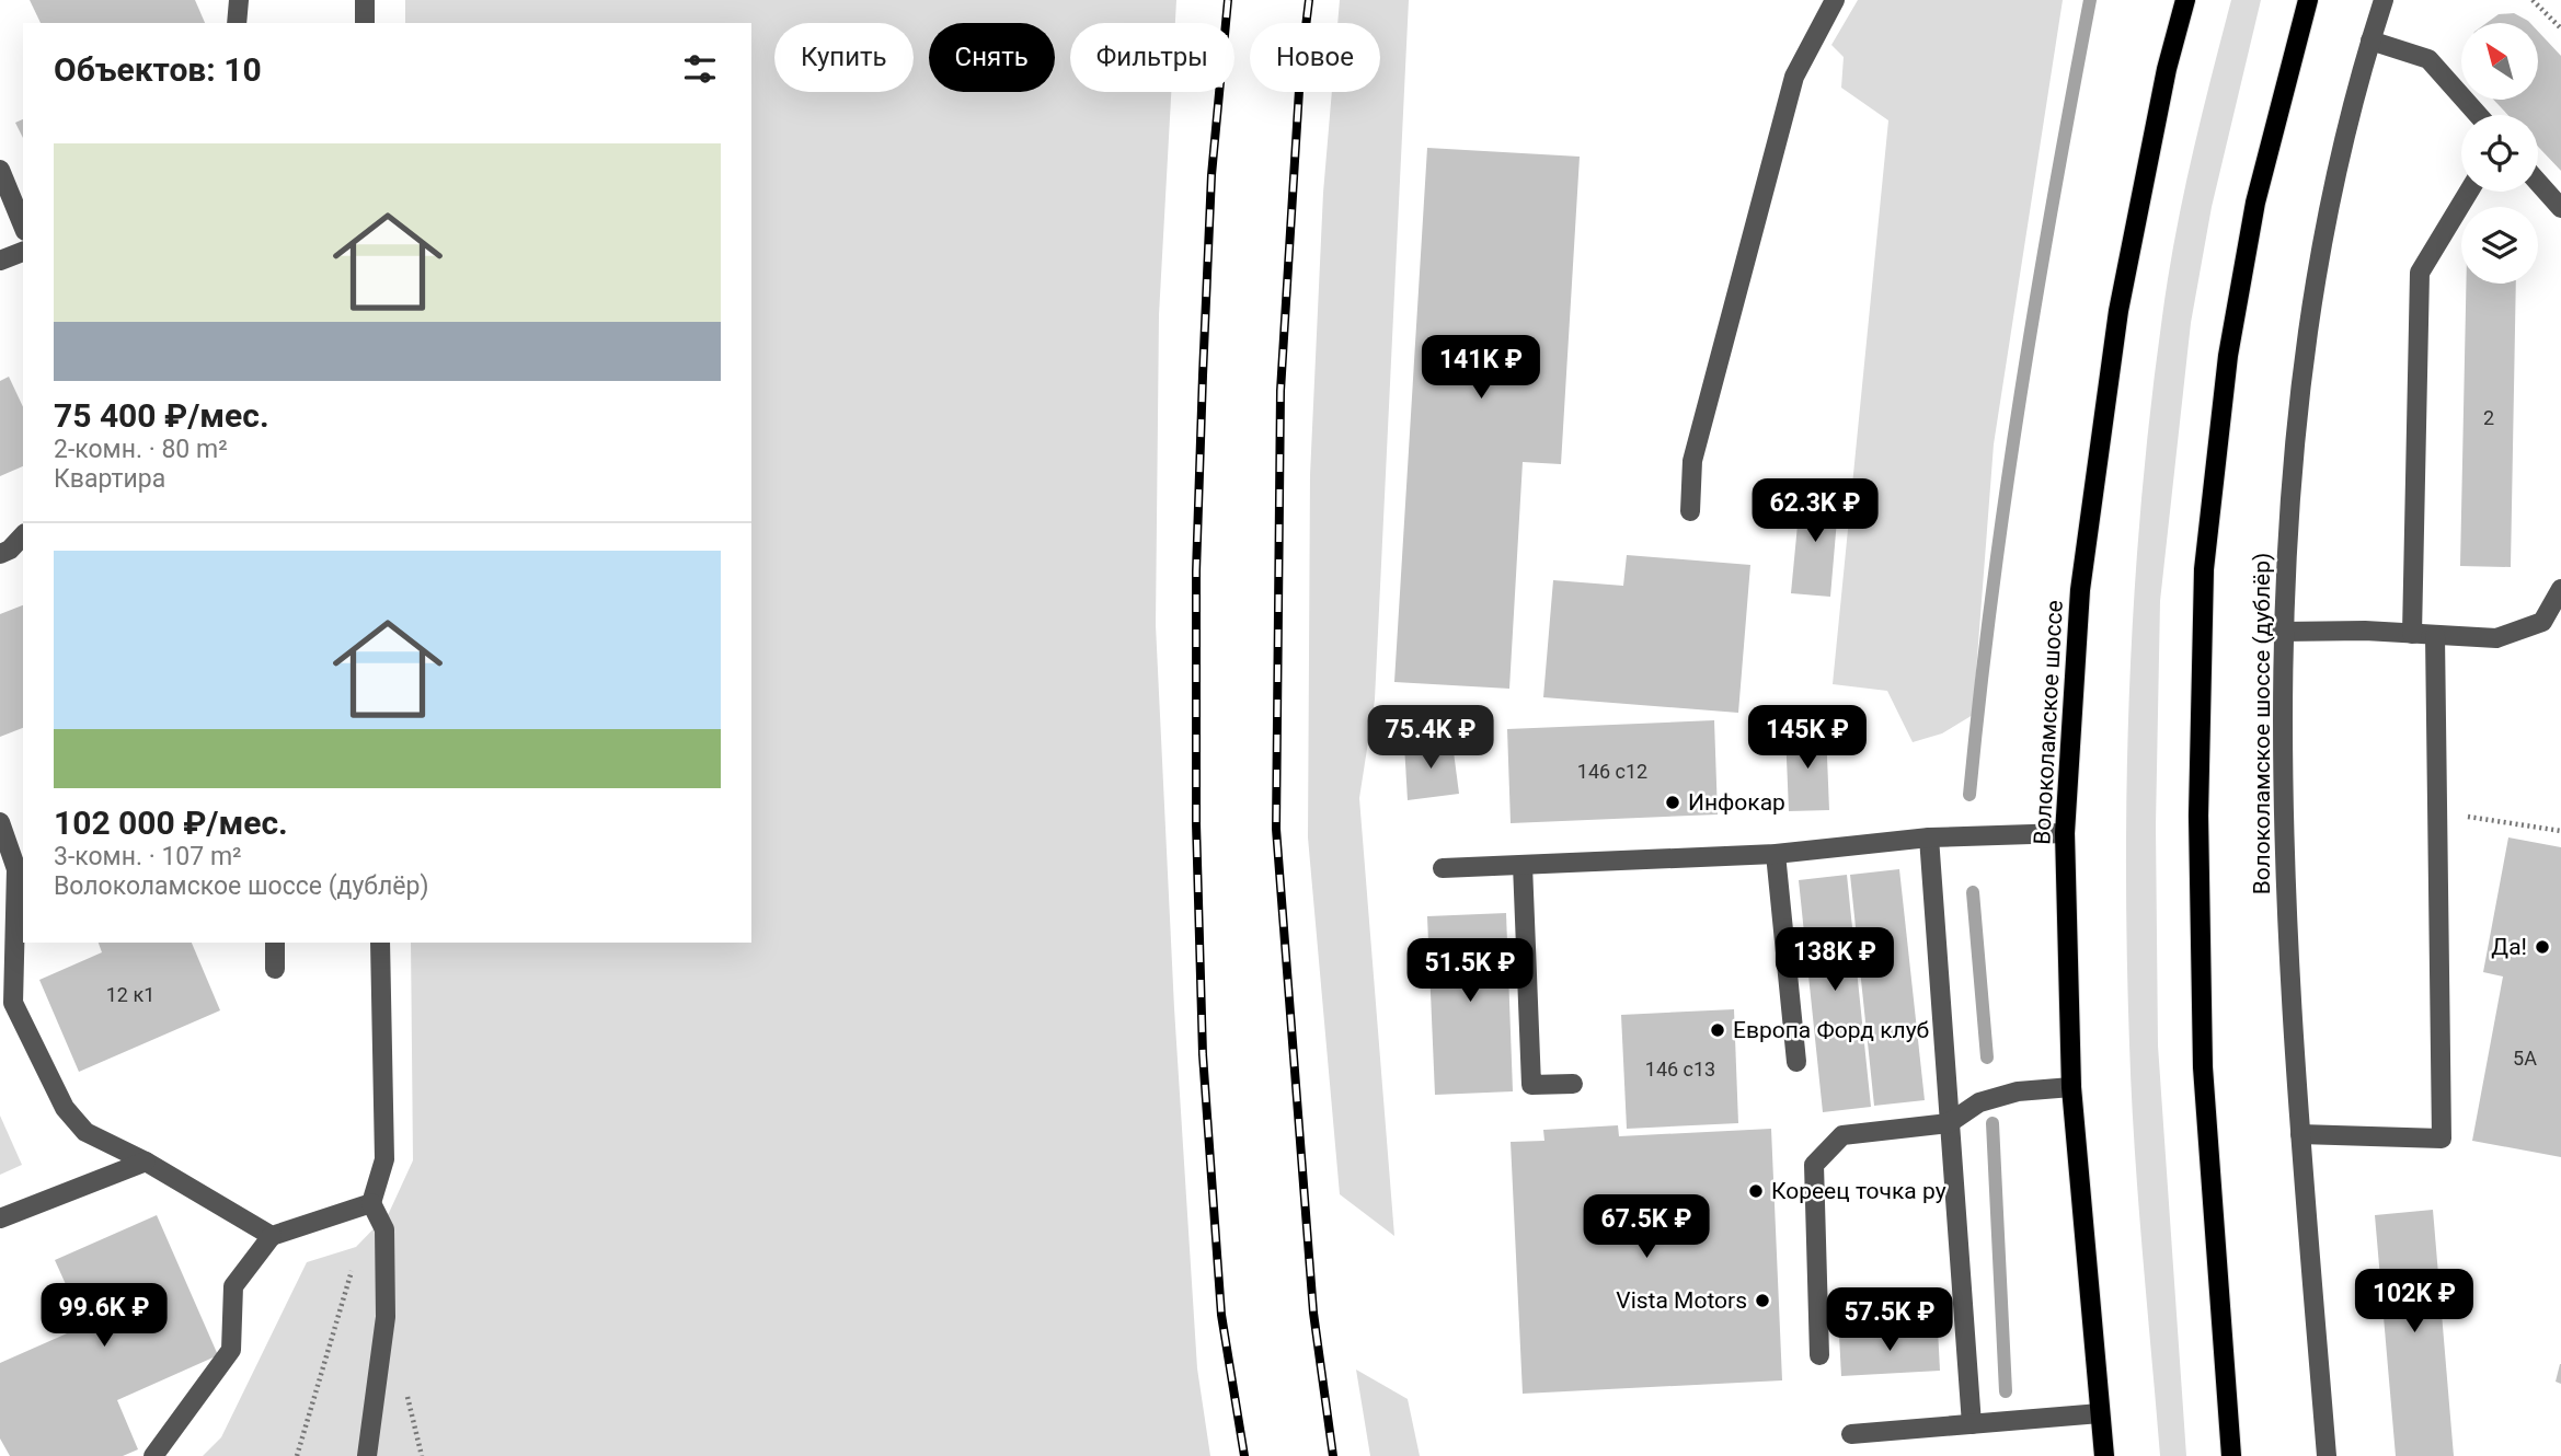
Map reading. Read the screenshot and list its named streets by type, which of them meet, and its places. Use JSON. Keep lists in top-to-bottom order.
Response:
{
  "streets": {
    "main road": ["Волоколамское шоссе"],
    "street": ["Волоколамское шоссе (дублёр)"]
  },
  "places": [
    "Инфокар",
    "Да!",
    "Европа Форд клуб",
    "Кореец точка ру",
    "Vista Motors"
  ],
  "house_numbers": [
    "2",
    "146 с12",
    "12 к1",
    "5А",
    "146 с13"
  ],
  "north": "top left",
  "page": {
    "chip": [
      "Купить",
      "Снять",
      "Фильтры",
      "Новое"
    ],
    "heading": "Объектов: 10",
    "list": [
      {
        "name": "75 400 ₽/мес.",
        "note": "2-комн. · 80 m² · Квартира"
      },
      {
        "name": "102 000 ₽/мес.",
        "note": "3-комн. · 107 m² · Волоколамское шоссе (дублёр)"
      }
    ],
    "price": [
      "141K ₽",
      "62.3K ₽",
      "75.4K ₽",
      "145K ₽",
      "138K ₽",
      "51.5K ₽",
      "67.5K ₽",
      "102K ₽",
      "99.6K ₽",
      "57.5K ₽"
    ]
  }
}
